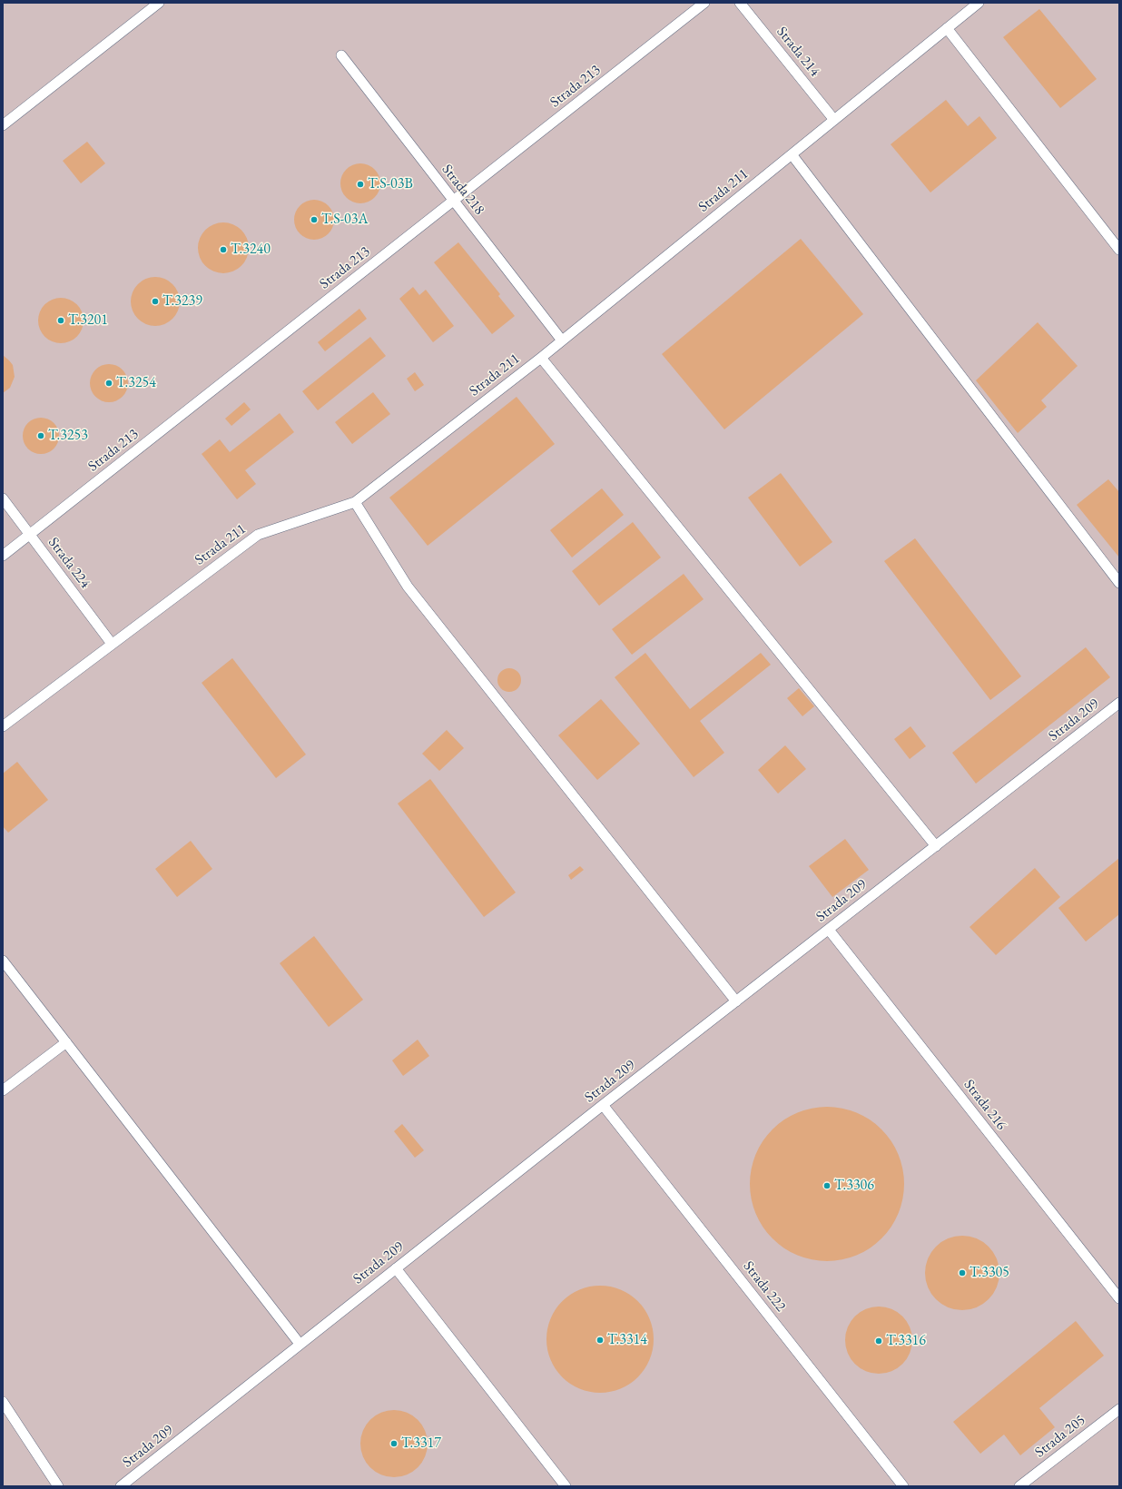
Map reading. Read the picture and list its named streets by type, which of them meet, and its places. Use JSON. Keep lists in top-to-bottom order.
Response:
{
  "streets": {
    "lane": [
      "Strada 214",
      "Strada 213",
      "Strada 218",
      "Strada 211",
      "Strada 224",
      "Strada 209",
      "Strada 216",
      "Strada 222",
      "Strada 205"
    ]
  },
  "crossings": [
    ["Strada 214", "Strada 211"],
    ["Strada 213", "Strada 218"],
    ["Strada 213", "Strada 224"],
    ["Strada 218", "Strada 211"],
    ["Strada 211", "Strada 224"],
    ["Strada 209", "Strada 216"],
    ["Strada 209", "Strada 222"]
  ],
  "places": [
    "T.S-03B",
    "T.S-03A",
    "T.3240",
    "T.3239",
    "T.3201",
    "T.3254",
    "T.3253",
    "T.3306",
    "T.3305",
    "T.3314",
    "T.3316",
    "T.3317"
  ]
}
